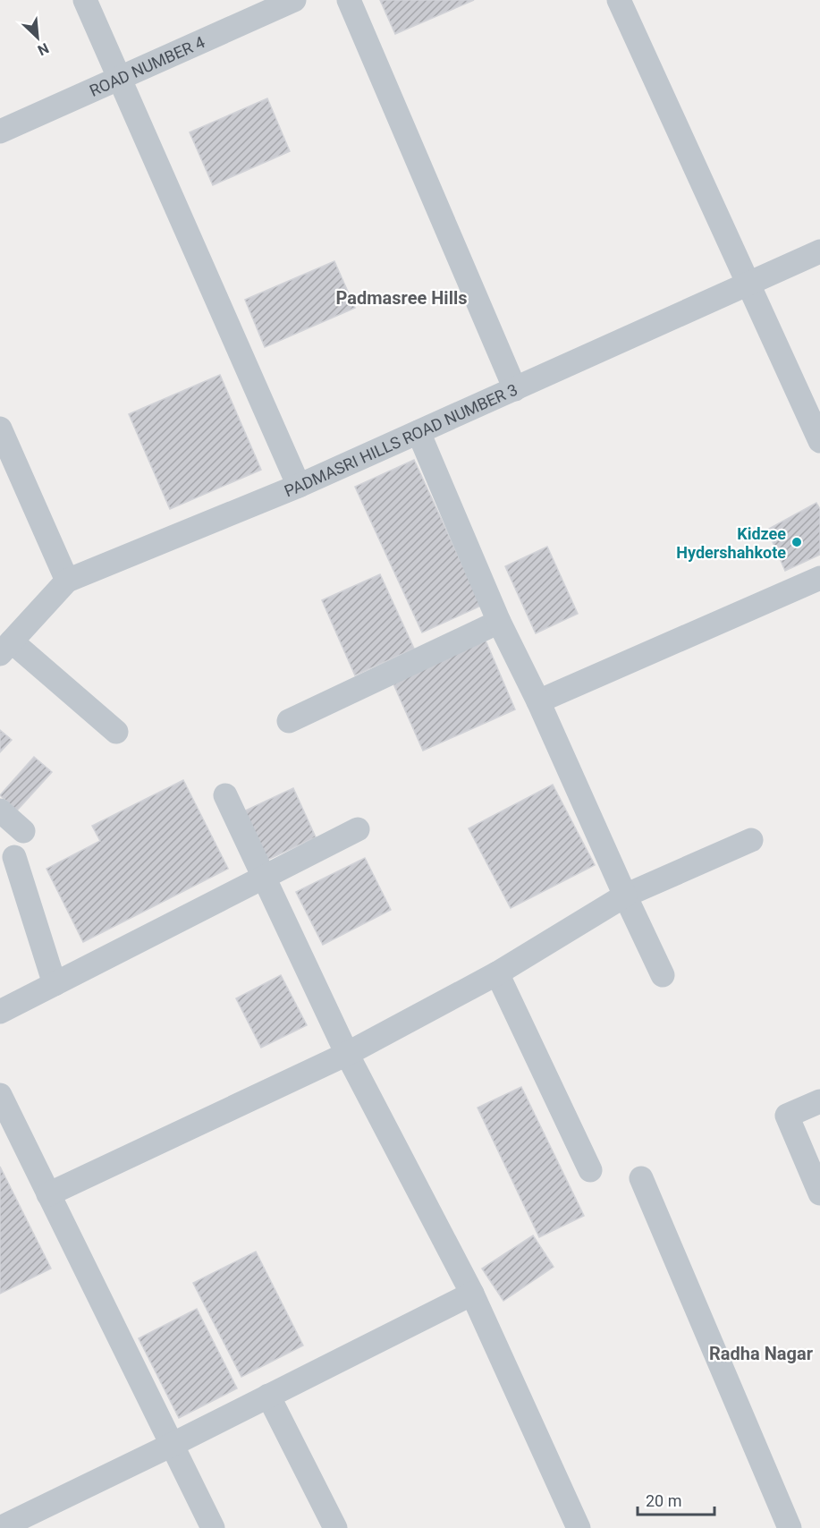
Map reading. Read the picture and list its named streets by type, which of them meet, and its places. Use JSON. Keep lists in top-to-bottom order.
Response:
{
  "streets": {
    "street": ["ROAD NUMBER 4", "PADMASRI HILLS ROAD NUMBER 3"]
  },
  "districts": ["Padmasree Hills", "Radha Nagar"],
  "places": ["Kidzee Hydershahkote"],
  "scale_bar": "20 m",
  "north": "bottom right"
}
